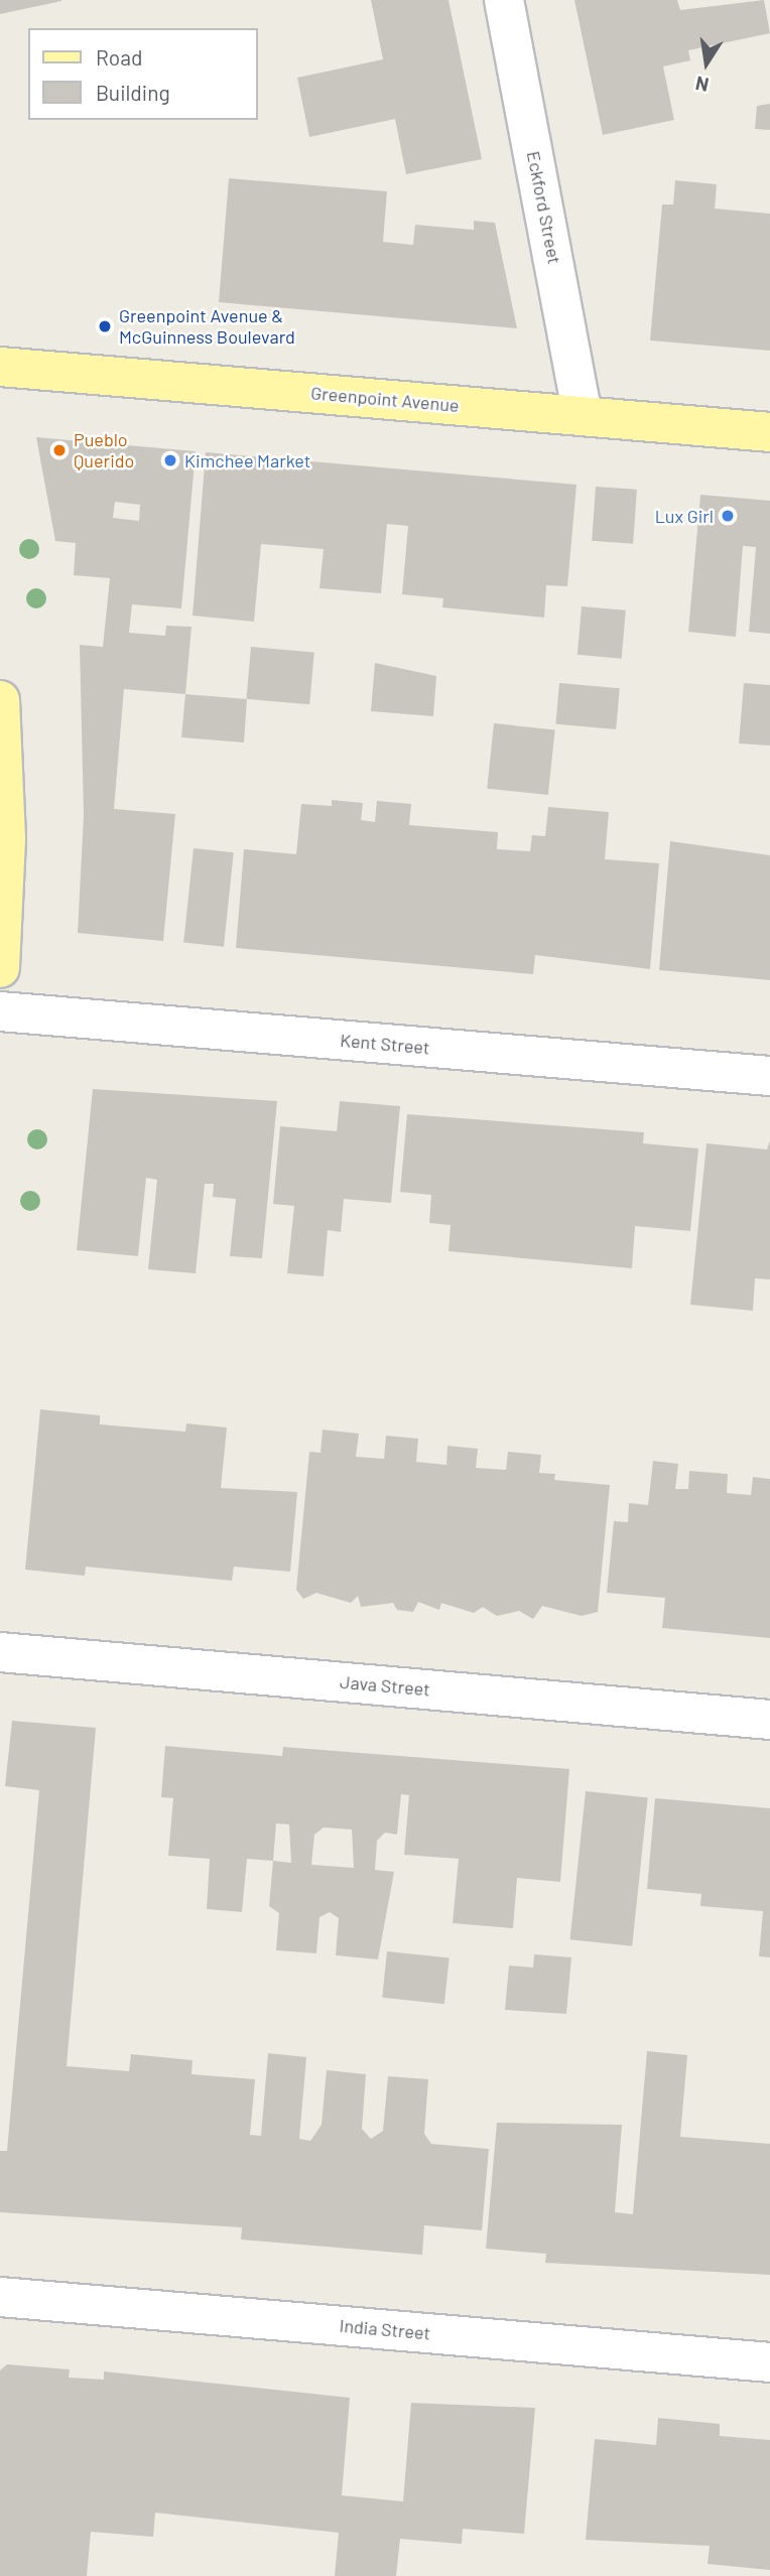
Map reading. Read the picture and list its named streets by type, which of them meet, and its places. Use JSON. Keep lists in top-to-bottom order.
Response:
{
  "streets": {
    "main road": ["Greenpoint Avenue"],
    "street": [
      "Eckford Street",
      "Kent Street",
      "Java Street",
      "India Street"
    ]
  },
  "crossings": [
    ["Eckford Street", "Greenpoint Avenue"]
  ],
  "places": [
    "Greenpoint Avenue & McGuinness Boulevard",
    "Pueblo Querido",
    "Kimchee Market",
    "Lux Girl"
  ],
  "legend": ["Road", "Building"],
  "north": "bottom"
}
